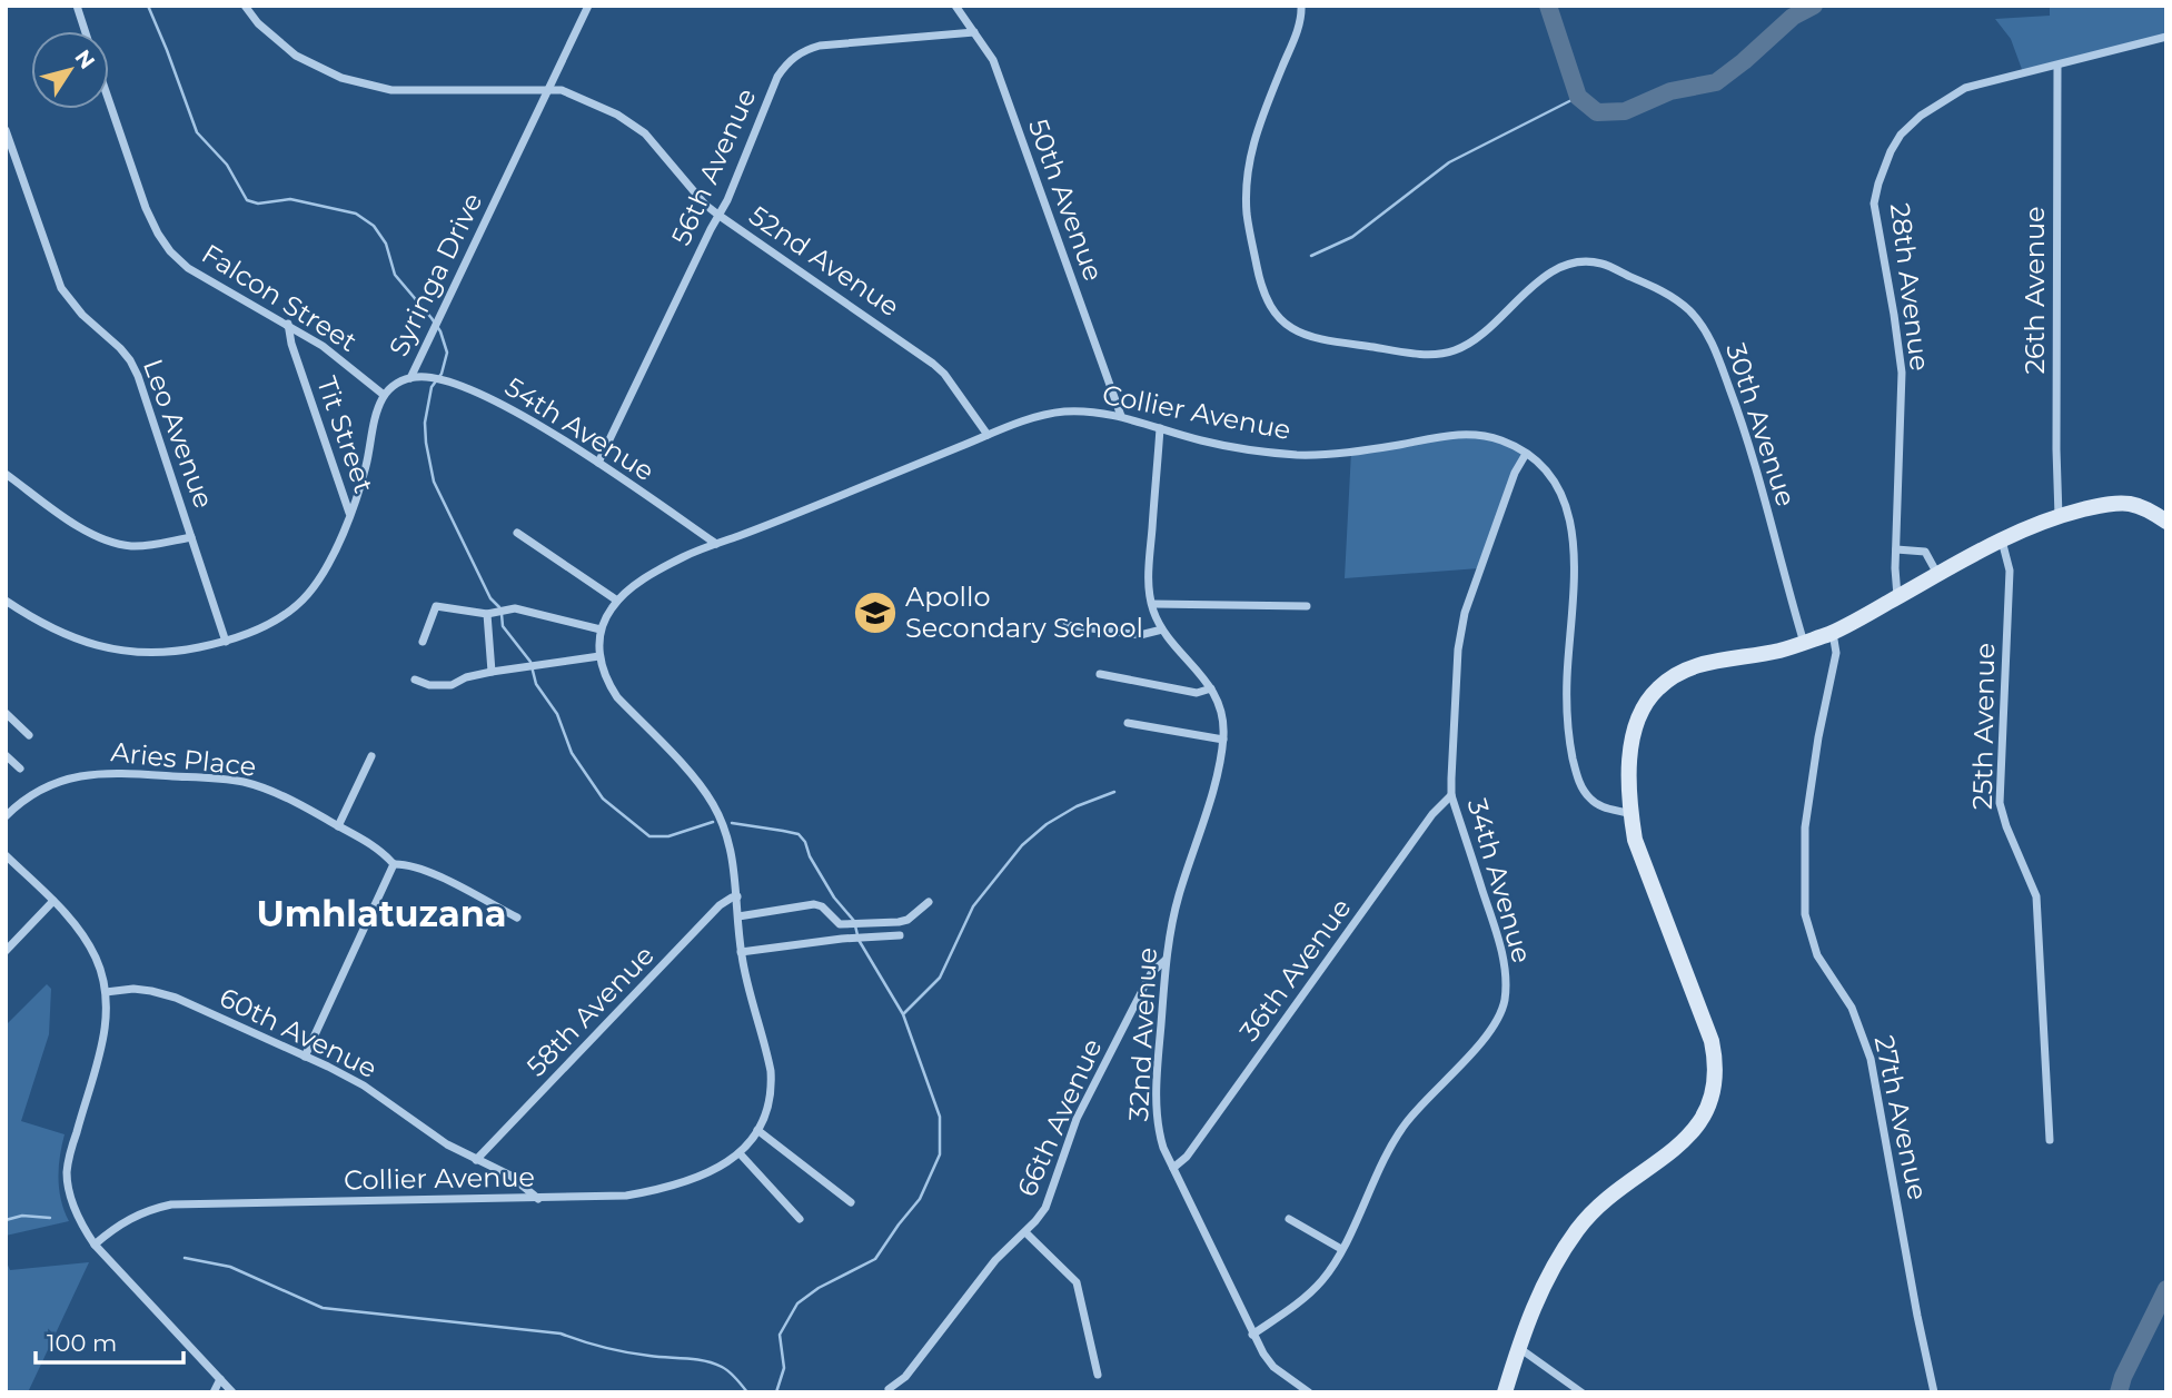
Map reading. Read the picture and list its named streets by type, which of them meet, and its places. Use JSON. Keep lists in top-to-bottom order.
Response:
{
  "streets": {
    "street": [
      "56th Avenue",
      "50th Avenue",
      "52nd Avenue",
      "Syringa Drive",
      "28th Avenue",
      "26th Avenue",
      "Falcon Street",
      "Collier Avenue",
      "30th Avenue",
      "54th Avenue",
      "Leo Avenue",
      "Tit Street",
      "25th Avenue",
      "Aries Place",
      "34th Avenue",
      "36th Avenue",
      "58th Avenue",
      "60th Avenue",
      "32nd Avenue",
      "66th Avenue",
      "27th Avenue"
    ]
  },
  "crossings": [
    ["56th Avenue", "50th Avenue"],
    ["56th Avenue", "52nd Avenue"],
    ["56th Avenue", "54th Avenue"],
    ["50th Avenue", "Collier Avenue"],
    ["52nd Avenue", "Syringa Drive"],
    ["52nd Avenue", "Collier Avenue"],
    ["Syringa Drive", "Falcon Street"],
    ["Syringa Drive", "54th Avenue"],
    ["28th Avenue", "26th Avenue"],
    ["Falcon Street", "Tit Street"],
    ["Collier Avenue", "54th Avenue"],
    ["Collier Avenue", "34th Avenue"],
    ["Collier Avenue", "58th Avenue"],
    ["Collier Avenue", "60th Avenue"],
    ["Collier Avenue", "32nd Avenue"],
    ["34th Avenue", "36th Avenue"],
    ["34th Avenue", "32nd Avenue"],
    ["36th Avenue", "32nd Avenue"],
    ["58th Avenue", "60th Avenue"],
    ["32nd Avenue", "66th Avenue"]
  ],
  "districts": ["Umhlatuzana"],
  "places": {
    "school or university": ["Apollo Secondary School"]
  },
  "scale_bar": "100 m",
  "north": "top right"
}
